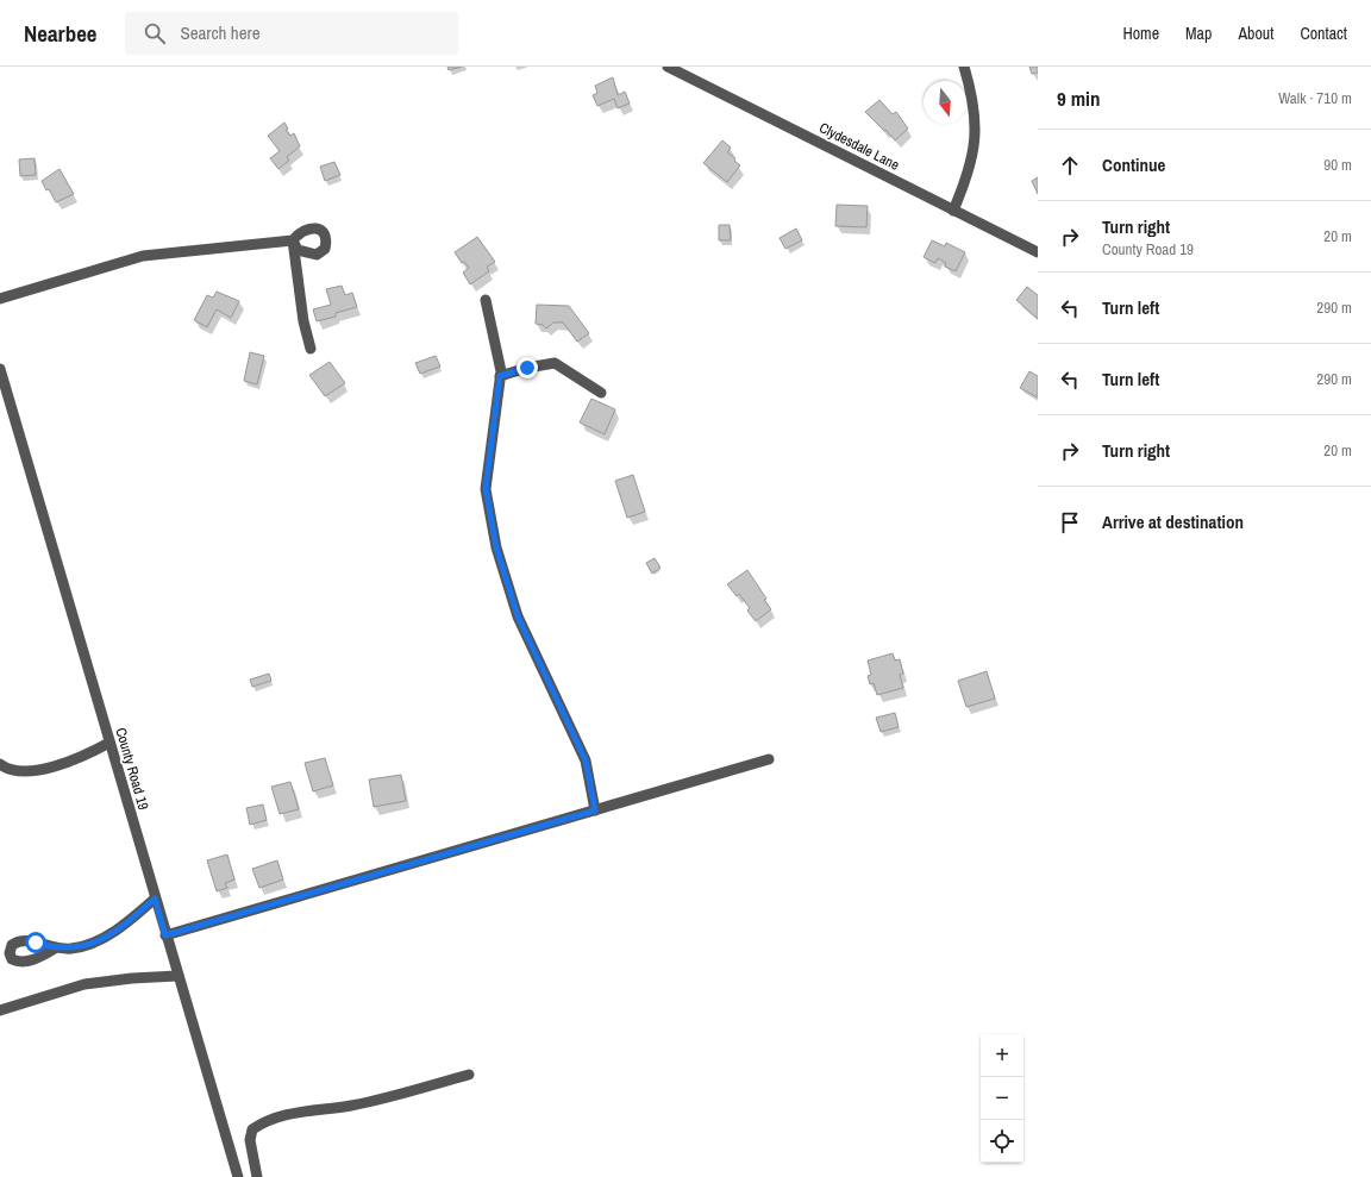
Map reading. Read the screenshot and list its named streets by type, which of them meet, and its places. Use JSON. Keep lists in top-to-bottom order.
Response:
{
  "streets": {
    "street": ["Clydesdale Lane", "County Road 19"]
  },
  "north": "bottom",
  "page": {
    "header": "Nearbee",
    "search": "Search here",
    "nav": [
      "Home",
      "Map",
      "About",
      "Contact"
    ],
    "heading": ["9 min", "Walk · 710 m"],
    "list": [
      ["Continue", "90 m"],
      ["Turn right", "County Road 19", "20 m"],
      ["Turn left", "290 m"],
      ["Turn left", "290 m"],
      ["Turn right", "20 m"],
      "Arrive at destination"
    ],
    "map_buttons": ["+", "−"]
  }
}
